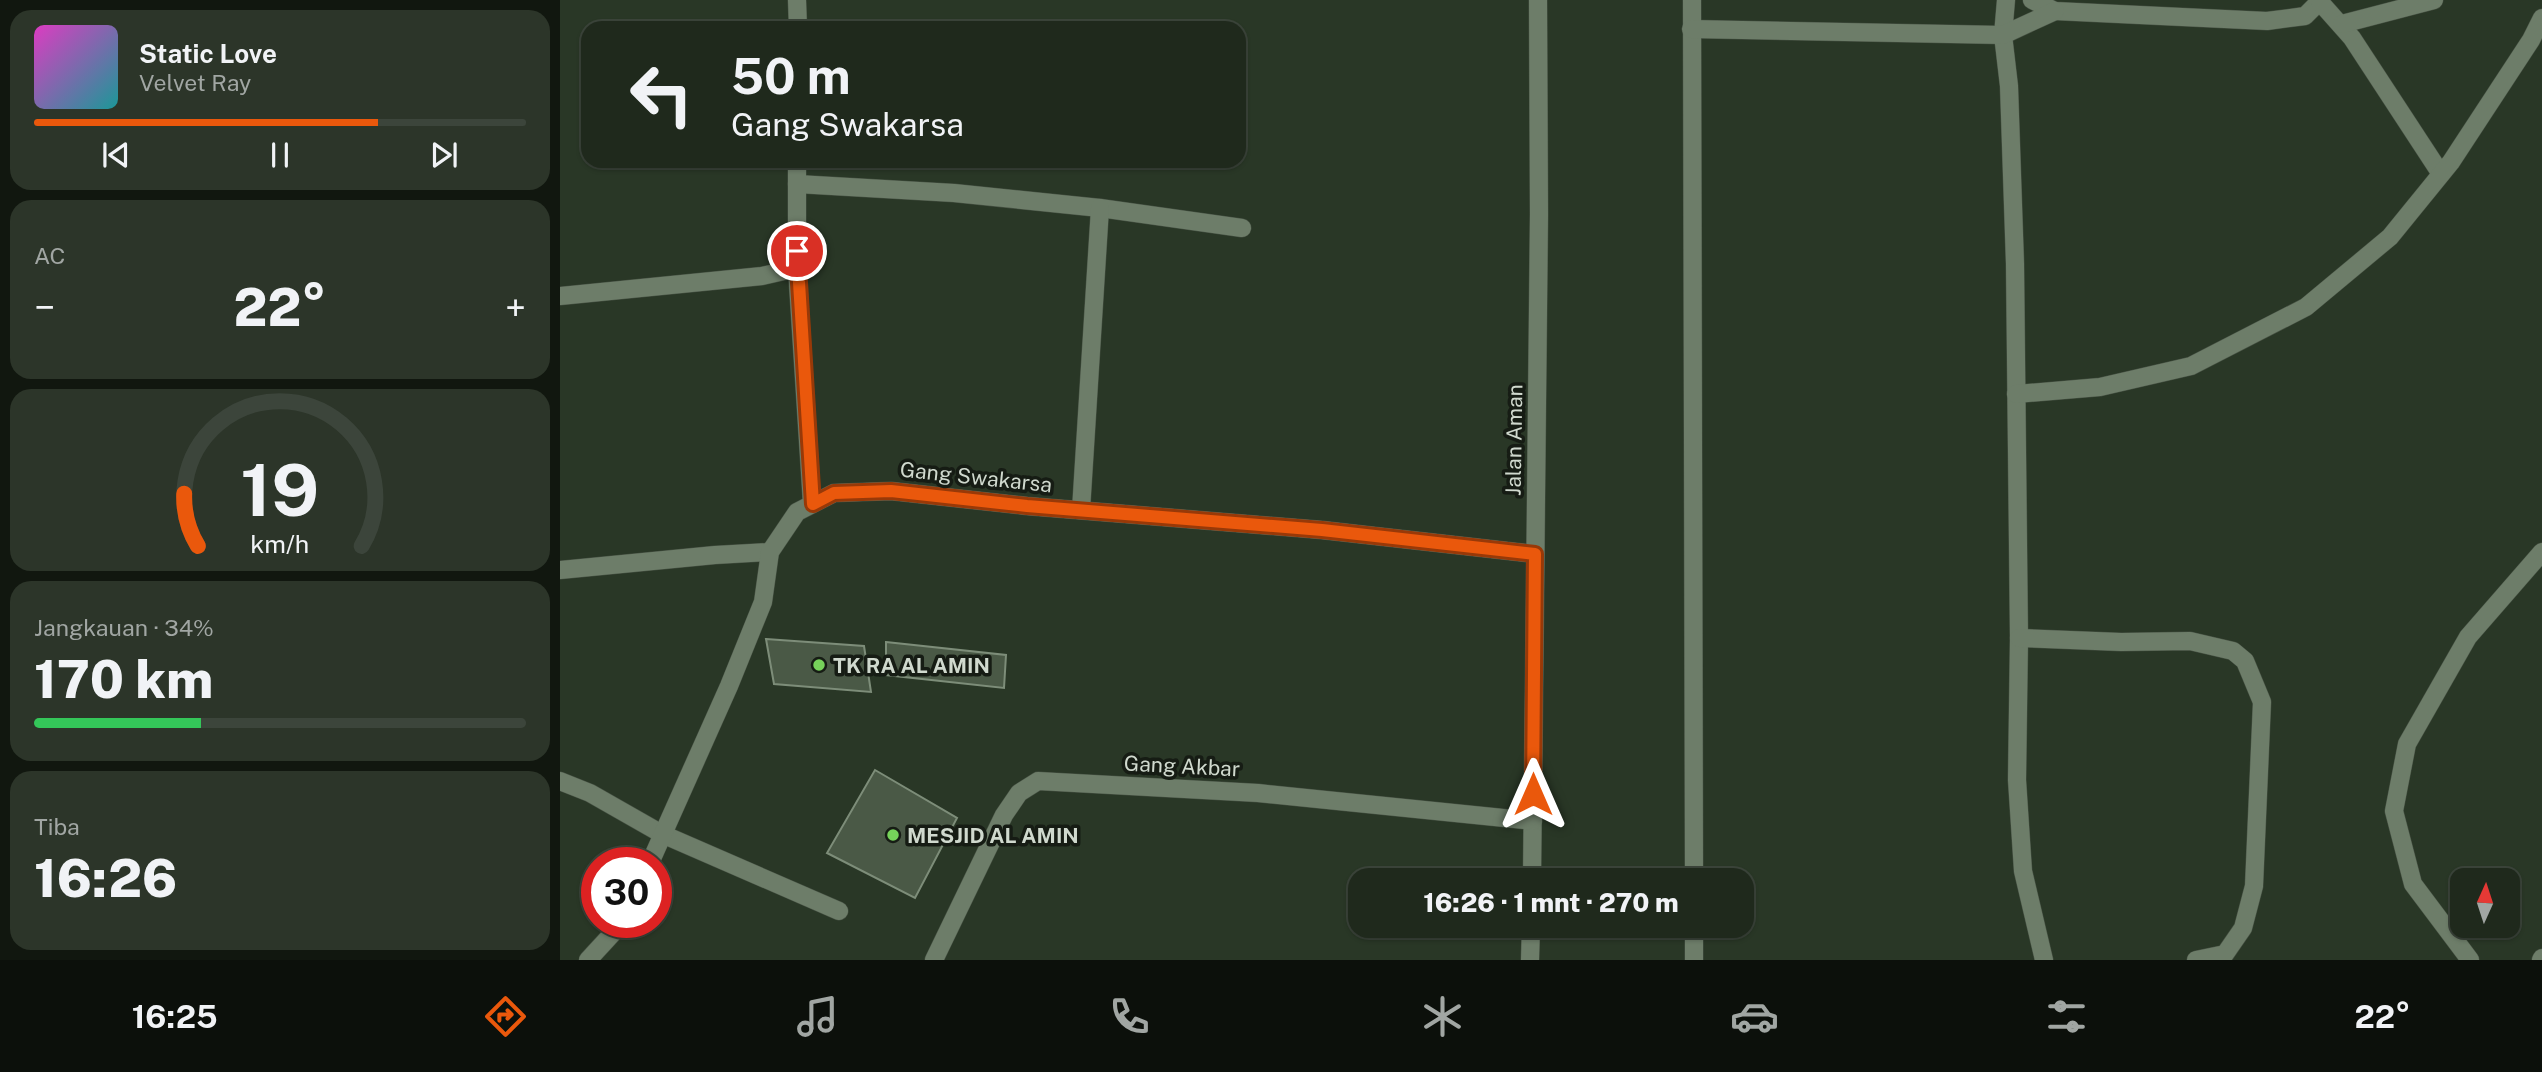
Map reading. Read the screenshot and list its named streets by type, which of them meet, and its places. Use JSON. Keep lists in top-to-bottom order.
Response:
{
  "streets": {
    "street": ["Jalan Aman", "Gang Swakarsa", "Gang Akbar"]
  },
  "crossings": [
    ["Jalan Aman", "Gang Swakarsa"],
    ["Jalan Aman", "Gang Akbar"]
  ],
  "places": ["TK RA AL AMIN", "MESJID AL AMIN"],
  "north": "top",
  "page": {
    "turn": ["50 m", "Gang Swakarsa"],
    "song": ["Static Love", "Velvet Ray"],
    "tile": [
      "AC",
      ["Jangkauan · 34%", "170 km"],
      ["Tiba", "16:26"]
    ],
    "heat": ["−", "22°", "+"],
    "limit": "30",
    "trip": "16:26 · 1 mnt · 270 m",
    "tabs": ["16:25", "22°"],
    "gauge": ["19", "km/h"]
  }
}
